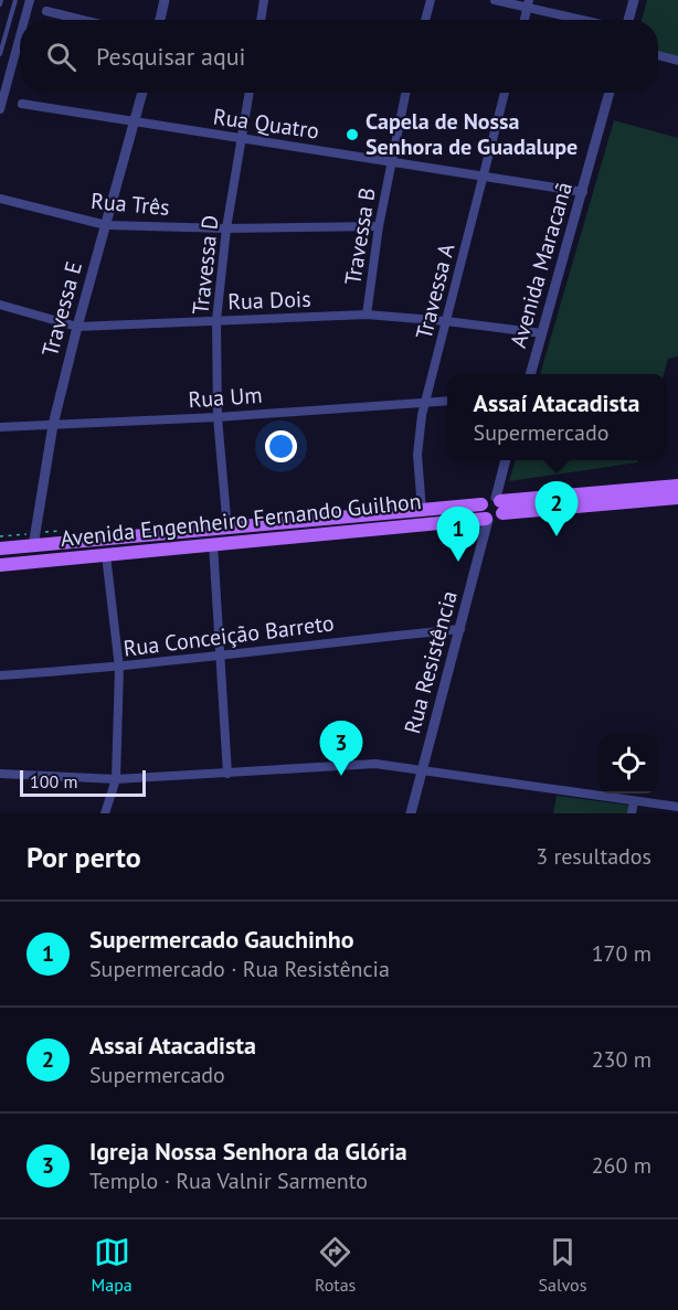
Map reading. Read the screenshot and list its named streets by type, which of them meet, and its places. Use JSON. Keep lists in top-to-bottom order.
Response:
{
  "streets": {
    "main road": ["Avenida Engenheiro Fernando Guilhon"],
    "street": [
      "Rua Quatro",
      "Rua Três",
      "Travessa B",
      "Travessa D",
      "Avenida Maracanã",
      "Travessa A",
      "Rua Dois",
      "Travessa E",
      "Rua Um",
      "Rua Conceição Barreto",
      "Rua Resistência"
    ]
  },
  "crossings": [
    ["Rua Quatro", "Travessa B"],
    ["Rua Quatro", "Travessa D"],
    ["Rua Quatro", "Avenida Maracanã"],
    ["Rua Quatro", "Travessa A"],
    ["Rua Quatro", "Travessa E"],
    ["Rua Três", "Travessa B"],
    ["Rua Três", "Travessa D"],
    ["Rua Três", "Travessa E"],
    ["Travessa B", "Rua Dois"],
    ["Travessa D", "Rua Dois"],
    ["Travessa D", "Rua Um"],
    ["Travessa D", "Avenida Engenheiro Fernando Guilhon"],
    ["Avenida Maracanã", "Rua Dois"],
    ["Travessa A", "Rua Dois"],
    ["Travessa A", "Rua Um"],
    ["Travessa A", "Avenida Engenheiro Fernando Guilhon"],
    ["Rua Dois", "Travessa E"],
    ["Travessa E", "Rua Um"],
    ["Travessa E", "Avenida Engenheiro Fernando Guilhon"],
    ["Avenida Engenheiro Fernando Guilhon", "Rua Resistência"],
    ["Rua Conceição Barreto", "Rua Resistência"]
  ],
  "places": ["Capela de Nossa Senhora de Guadalupe"],
  "scale_bar": "100 m",
  "page": {
    "search": "Pesquisar aqui",
    "popup": ["Assaí Atacadista", "Supermercado"],
    "pins": ["2", "1", "3"],
    "scale": "100 m",
    "heading": ["Por perto", "3 resultados"],
    "list": [
      {
        "mark": "1",
        "name": "Supermercado Gauchinho",
        "note": "Supermercado · Rua Resistência",
        "value": "170 m"
      },
      {
        "mark": "2",
        "name": "Assaí Atacadista",
        "note": "Supermercado",
        "value": "230 m"
      },
      {
        "mark": "3",
        "name": "Igreja Nossa Senhora da Glória",
        "note": "Templo · Rua Valnir Sarmento",
        "value": "260 m"
      }
    ],
    "nav": ["Mapa", "Rotas", "Salvos"]
  }
}
